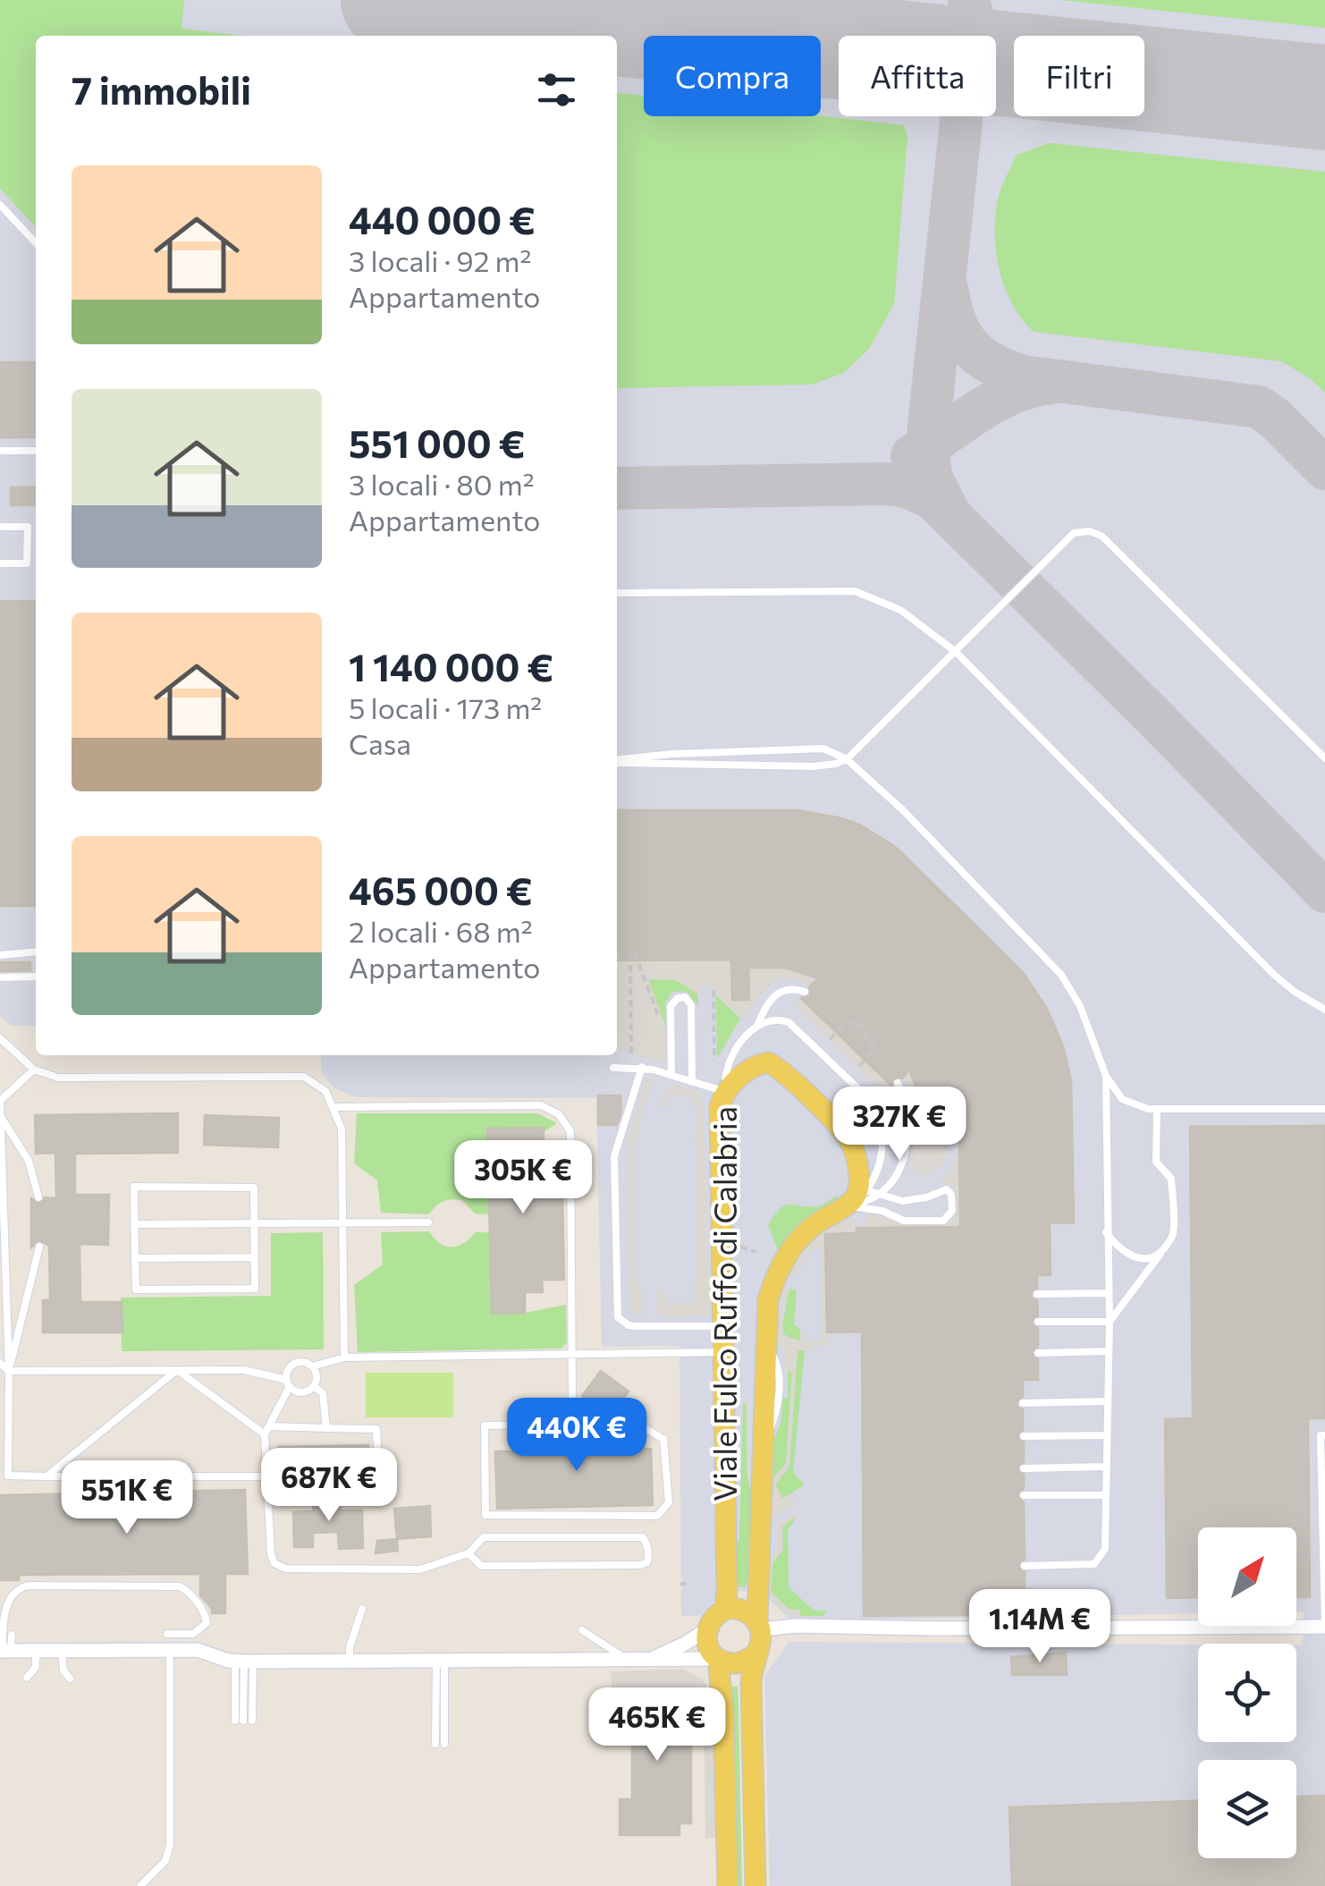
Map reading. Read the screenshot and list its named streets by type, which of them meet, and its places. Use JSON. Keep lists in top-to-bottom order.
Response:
{
  "streets": {
    "main road": ["Viale Fulco Ruffo di Calabria"]
  },
  "north": "top right",
  "page": {
    "chip": ["Compra", "Affitta", "Filtri"],
    "heading": "7 immobili",
    "list": [
      {
        "name": "440 000 €",
        "note": "3 locali · 92 m² · Appartamento"
      },
      {
        "name": "551 000 €",
        "note": "3 locali · 80 m² · Appartamento"
      },
      {
        "name": "1 140 000 €",
        "note": "5 locali · 173 m² · Casa"
      },
      {
        "name": "465 000 €",
        "note": "2 locali · 68 m² · Appartamento"
      }
    ],
    "price": [
      "327K €",
      "305K €",
      "440K €",
      "687K €",
      "551K €",
      "1.14M €",
      "465K €"
    ]
  }
}
